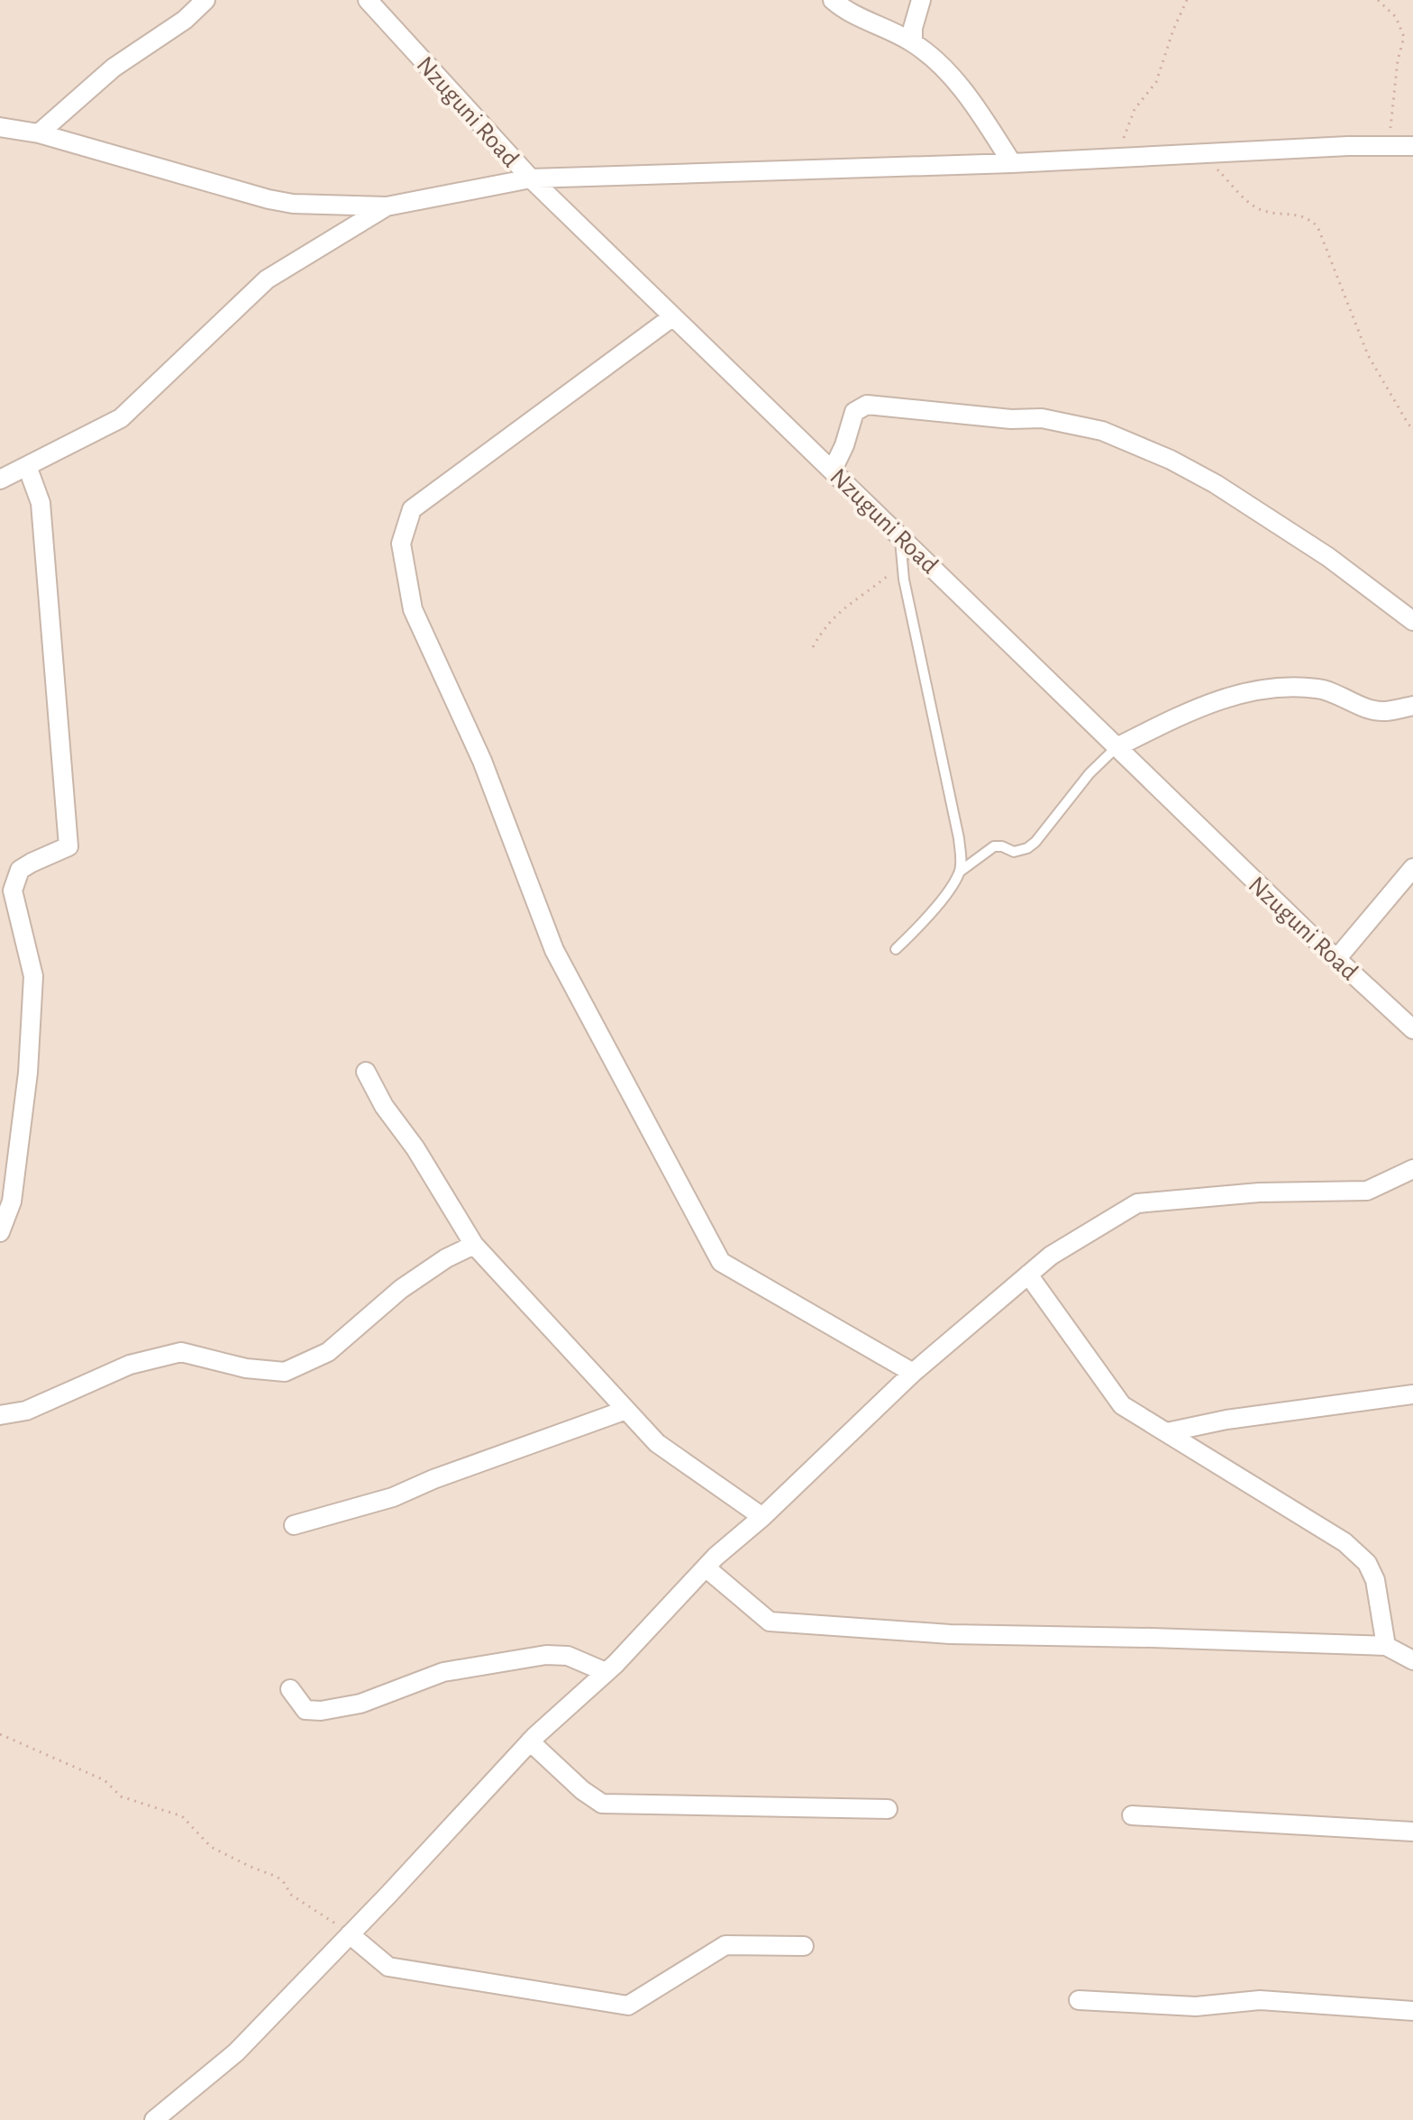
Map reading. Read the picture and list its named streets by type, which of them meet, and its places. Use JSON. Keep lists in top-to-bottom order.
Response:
{
  "streets": {
    "street": ["Nzuguni Road"]
  }
}
